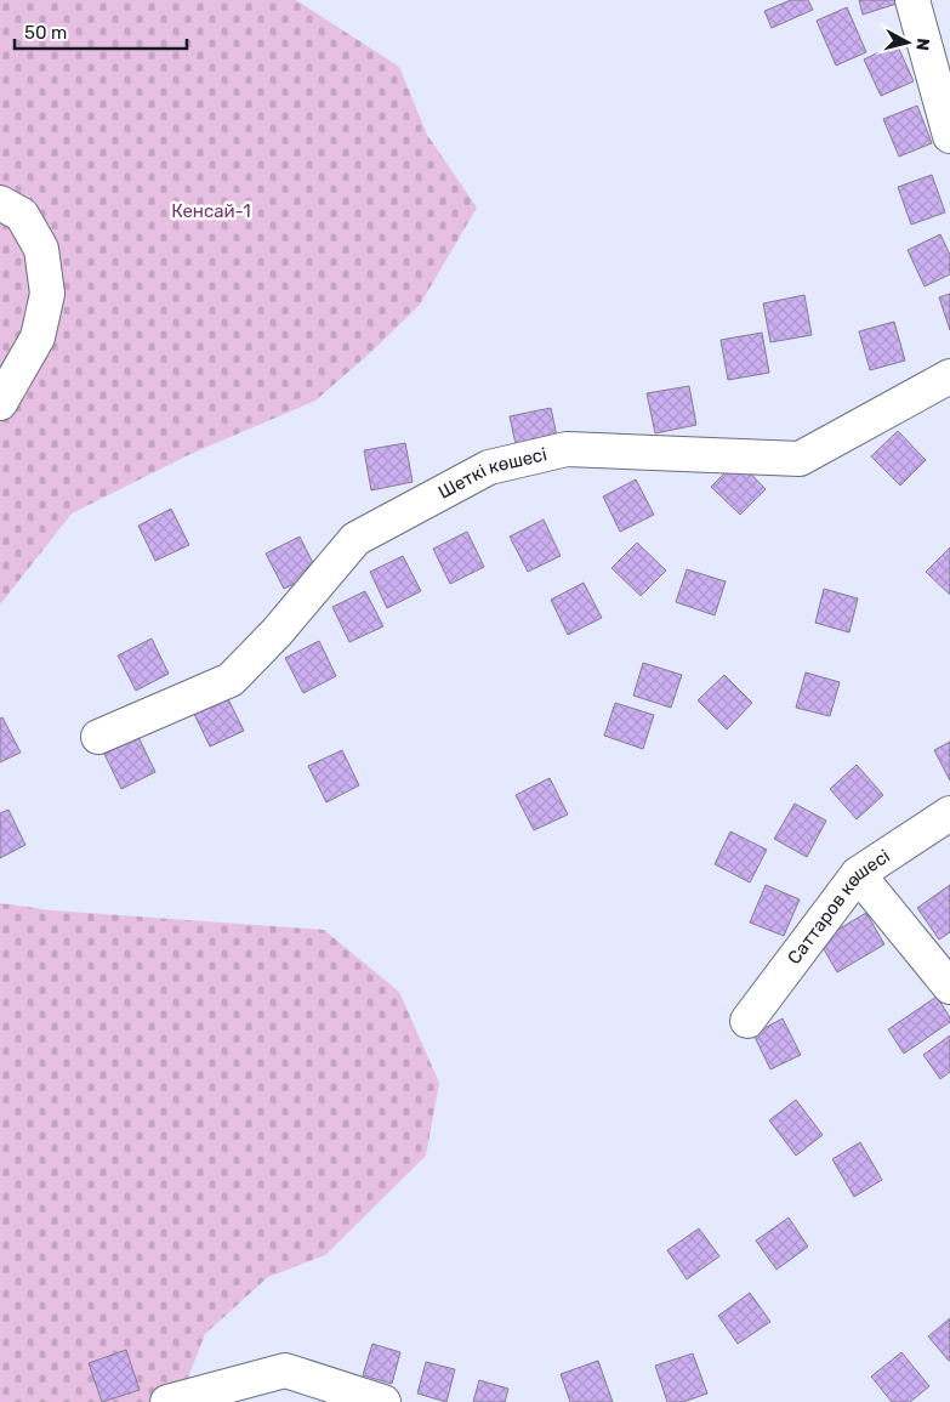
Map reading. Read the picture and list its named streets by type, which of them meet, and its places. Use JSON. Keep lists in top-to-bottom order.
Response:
{
  "streets": {
    "street": ["Шеткі көшесі", "Саттаров көшесі"]
  },
  "parks": ["Кенсай-1"],
  "scale_bar": "50 m",
  "north": "right"
}
